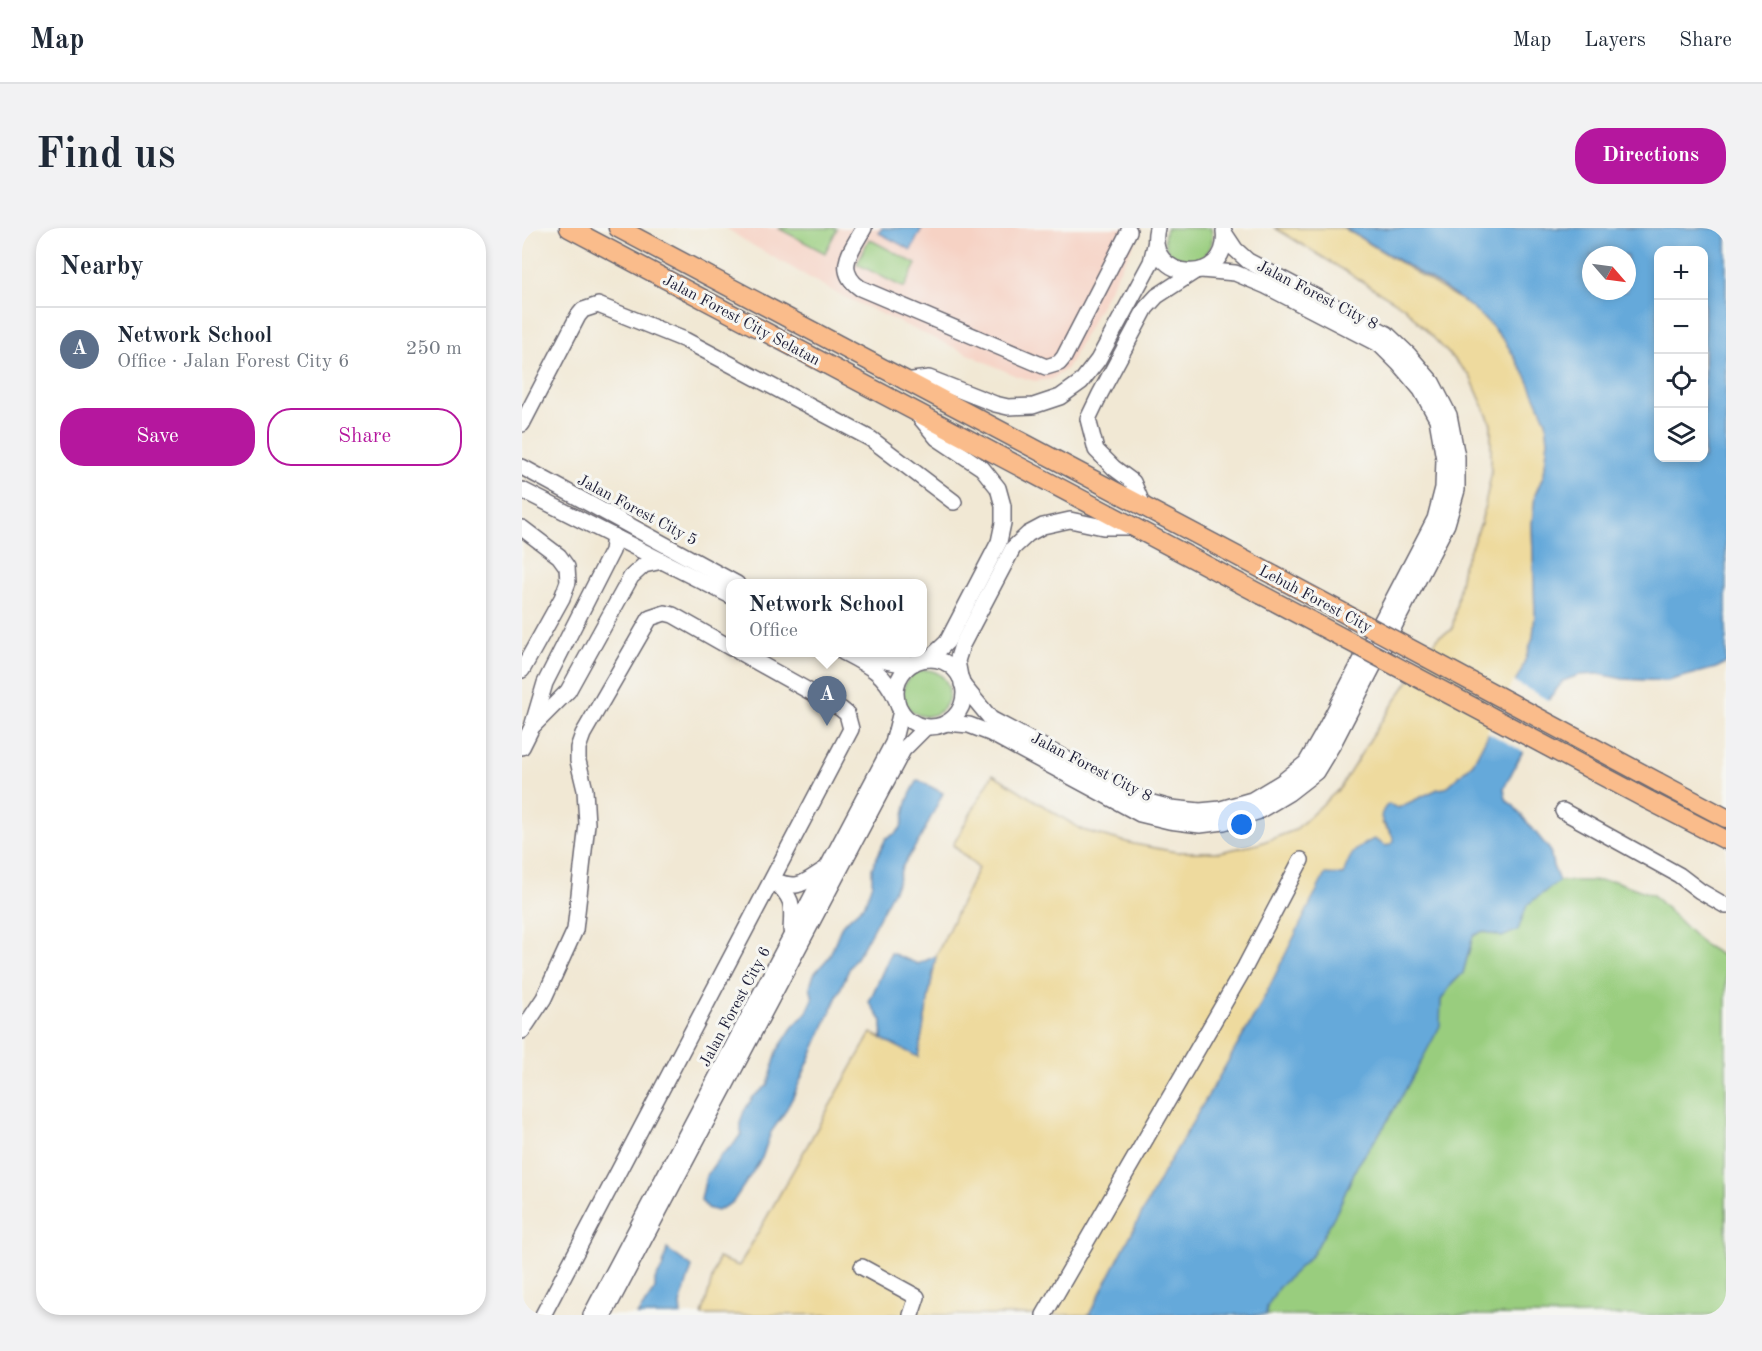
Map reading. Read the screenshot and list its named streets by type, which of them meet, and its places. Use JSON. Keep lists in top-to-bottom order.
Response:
{
  "streets": {
    "main road": ["Jalan Forest City Selatan", "Lebuh Forest City"],
    "street": ["Jalan Forest City 8", "Jalan Forest City 5", "Jalan Forest City 6"]
  },
  "crossings": [
    ["Jalan Forest City 8", "Jalan Forest City 6"],
    ["Jalan Forest City Selatan", "Lebuh Forest City"]
  ],
  "north": "bottom right",
  "page": {
    "header": "Map",
    "nav": ["Map", "Layers", "Share"],
    "buttons": [
      "Directions",
      ["Save", "Share"]
    ],
    "title": "Find us",
    "heading": "Nearby",
    "map_buttons": ["+", "−"],
    "list": [
      {
        "mark": "A",
        "name": "Network School",
        "note": "Office · Jalan Forest City 6",
        "value": "250 m"
      }
    ],
    "popup": ["Network School", "Office"],
    "pins": "A"
  }
}
